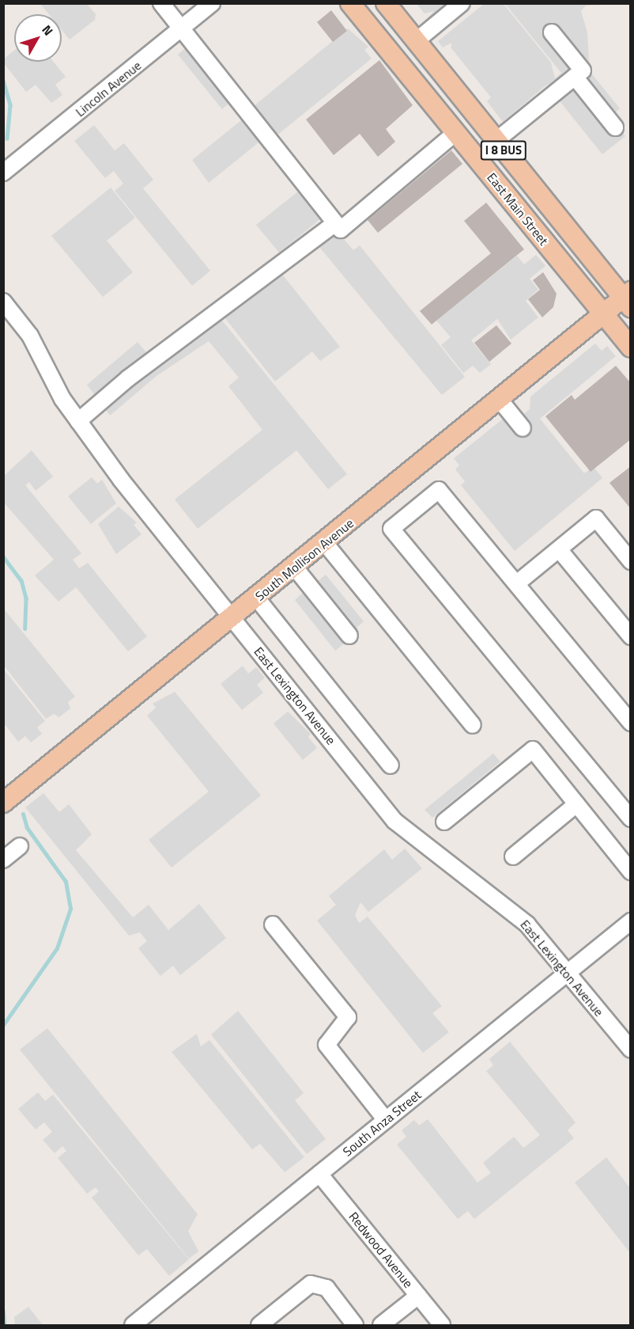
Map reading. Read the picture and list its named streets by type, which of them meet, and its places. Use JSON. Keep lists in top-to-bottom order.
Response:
{
  "streets": {
    "main road": ["I 8 BUS", "East Main Street", "South Mollison Avenue"],
    "street": [
      "Lincoln Avenue",
      "East Lexington Avenue",
      "South Anza Street",
      "Redwood Avenue"
    ]
  },
  "crossings": [
    ["East Main Street", "South Mollison Avenue"],
    ["South Mollison Avenue", "East Lexington Avenue"],
    ["East Lexington Avenue", "South Anza Street"],
    ["South Anza Street", "Redwood Avenue"]
  ],
  "north": "top right"
}
